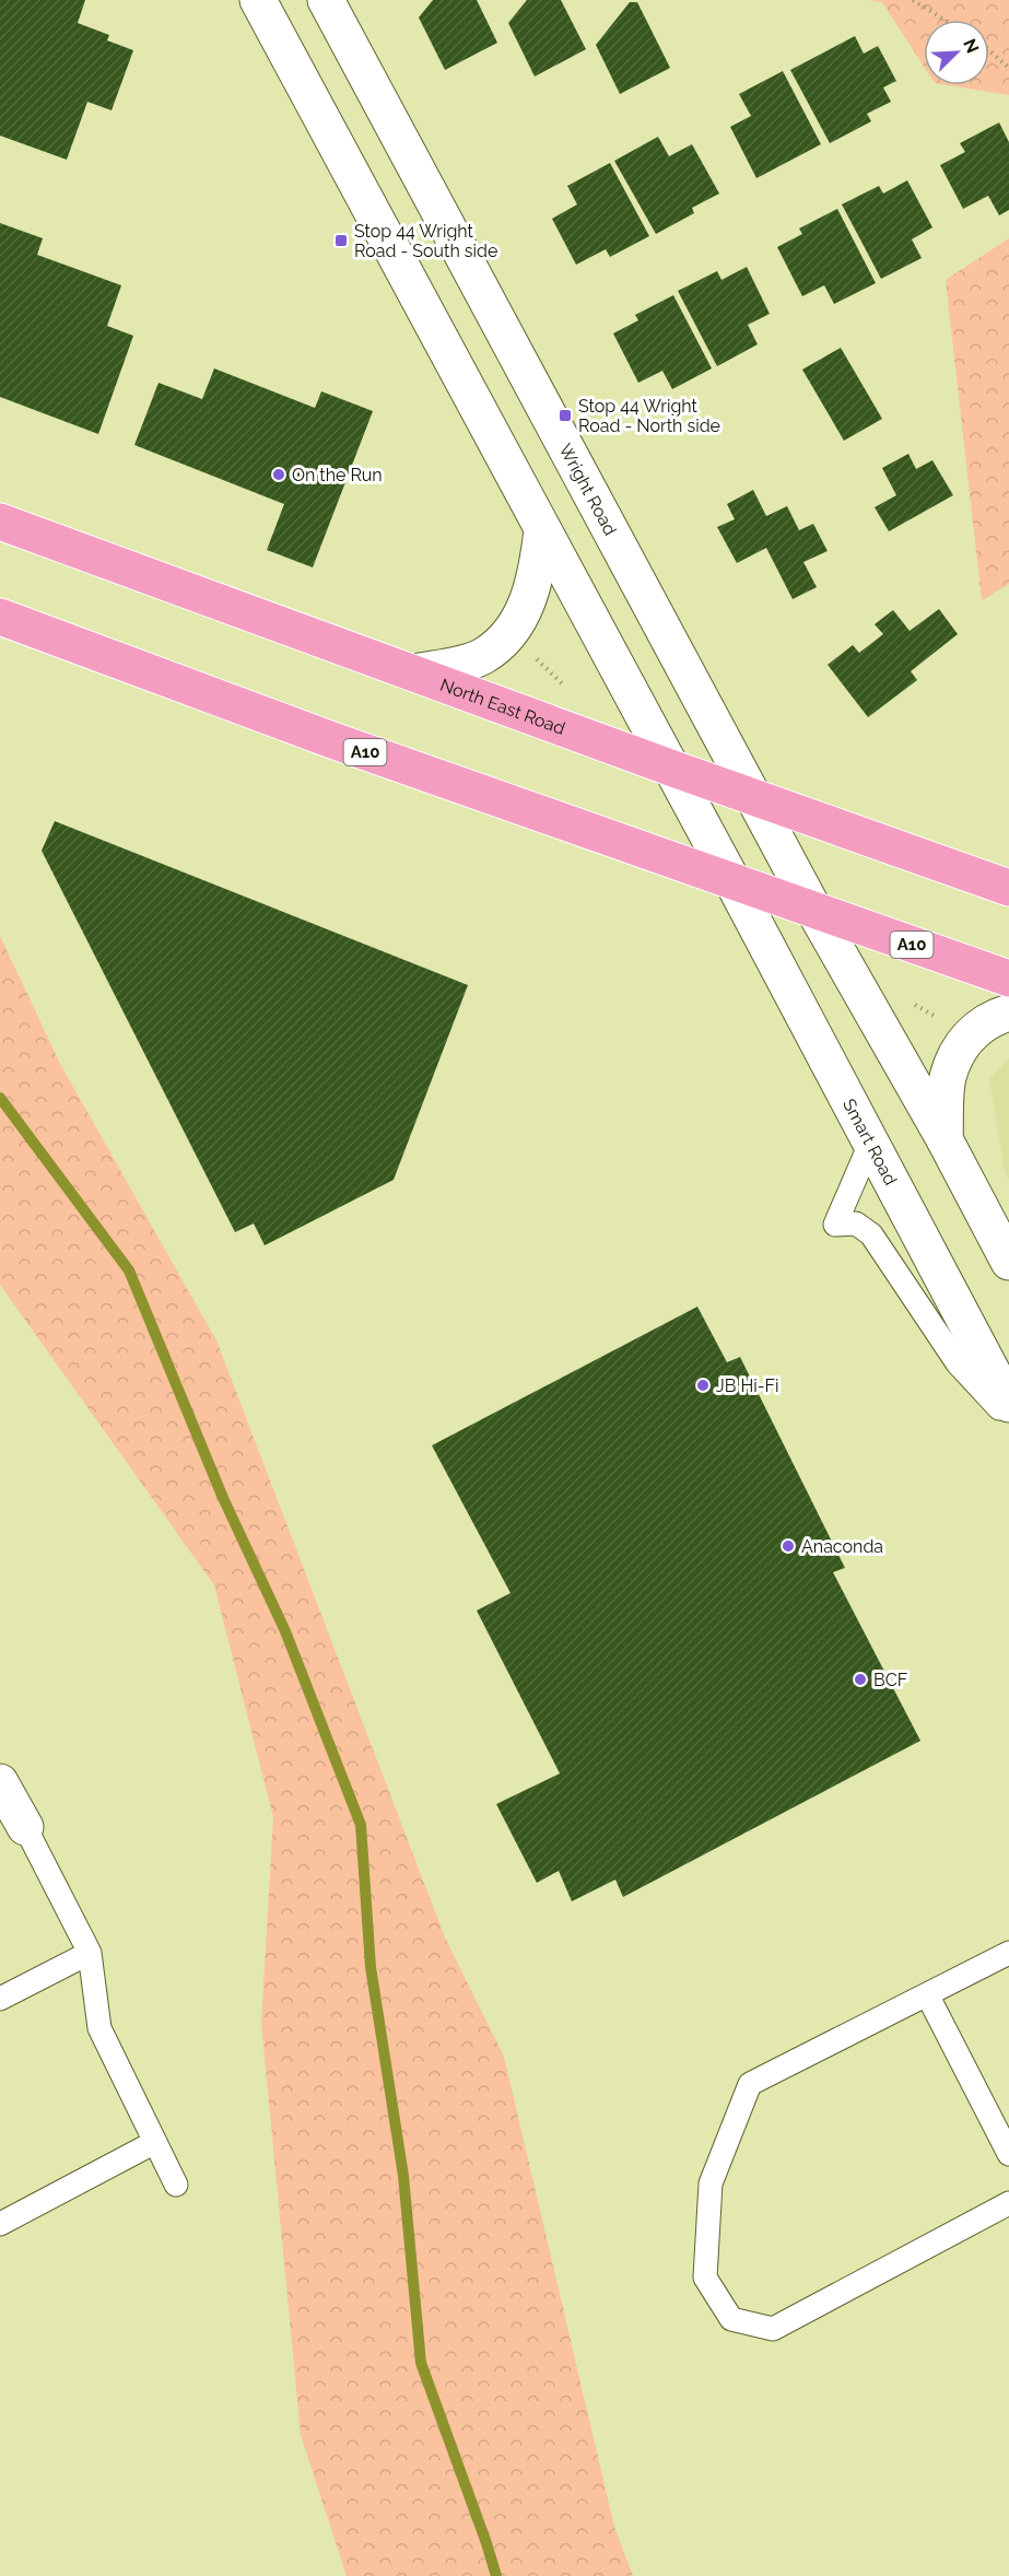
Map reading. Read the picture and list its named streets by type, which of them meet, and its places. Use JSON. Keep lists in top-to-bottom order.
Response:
{
  "streets": {
    "highway": ["North East Road", "A10"],
    "main road": ["Wright Road", "Smart Road"]
  },
  "crossings": [
    ["Wright Road", "North East Road"],
    ["Wright Road", "A10"],
    ["A10", "Smart Road"]
  ],
  "places": {
    "transit": ["Stop 44 Wright Road - South side", "Stop 44 Wright Road - North side"],
    "other": [
      "On the Run",
      "JB Hi-Fi",
      "Anaconda",
      "BCF"
    ]
  },
  "north": "top right"
}
